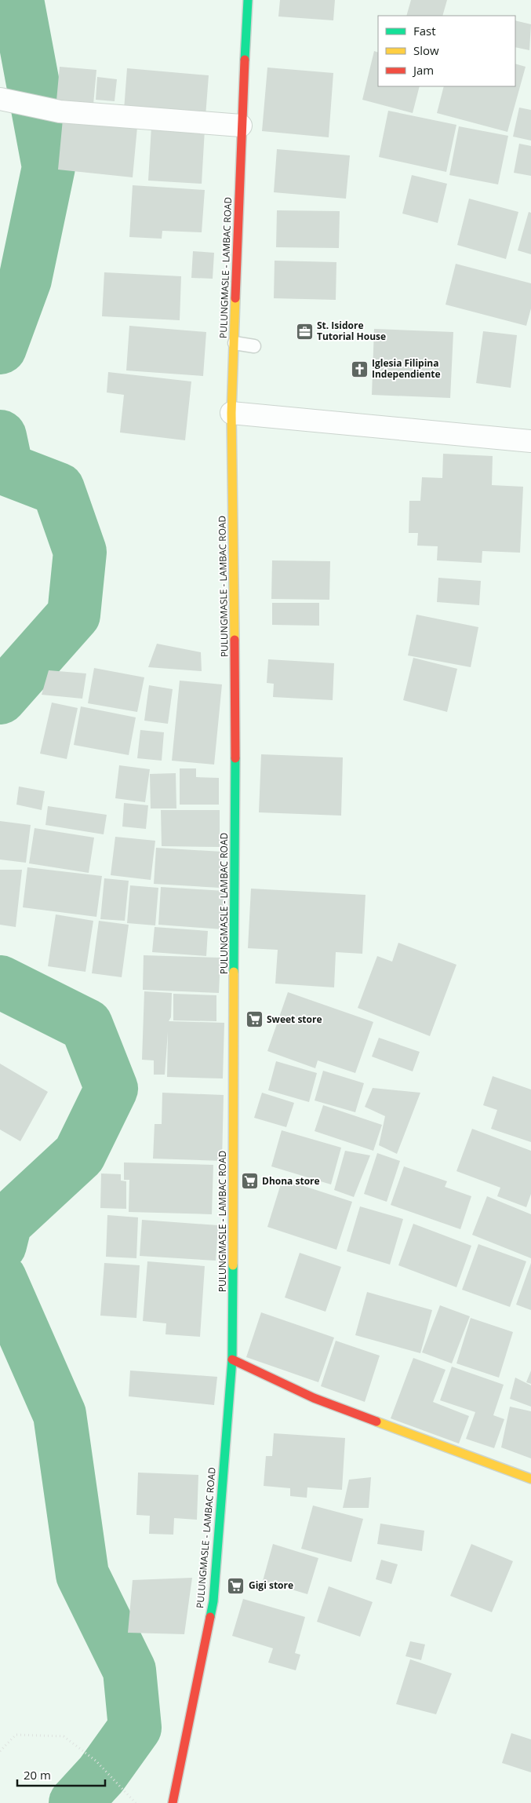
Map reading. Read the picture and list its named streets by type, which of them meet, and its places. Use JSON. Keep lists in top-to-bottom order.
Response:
{
  "streets": {
    "street": ["PULUNGMASLE - LAMBAC ROAD"]
  },
  "places": {
    "office": ["St. Isidore Tutorial House"],
    "church": ["Iglesia Filipina Independiente"],
    "supermarket": ["Sweet store", "Dhona store", "Gigi store"]
  },
  "legend": ["Fast", "Slow", "Jam"],
  "scale_bar": "20 m"
}
